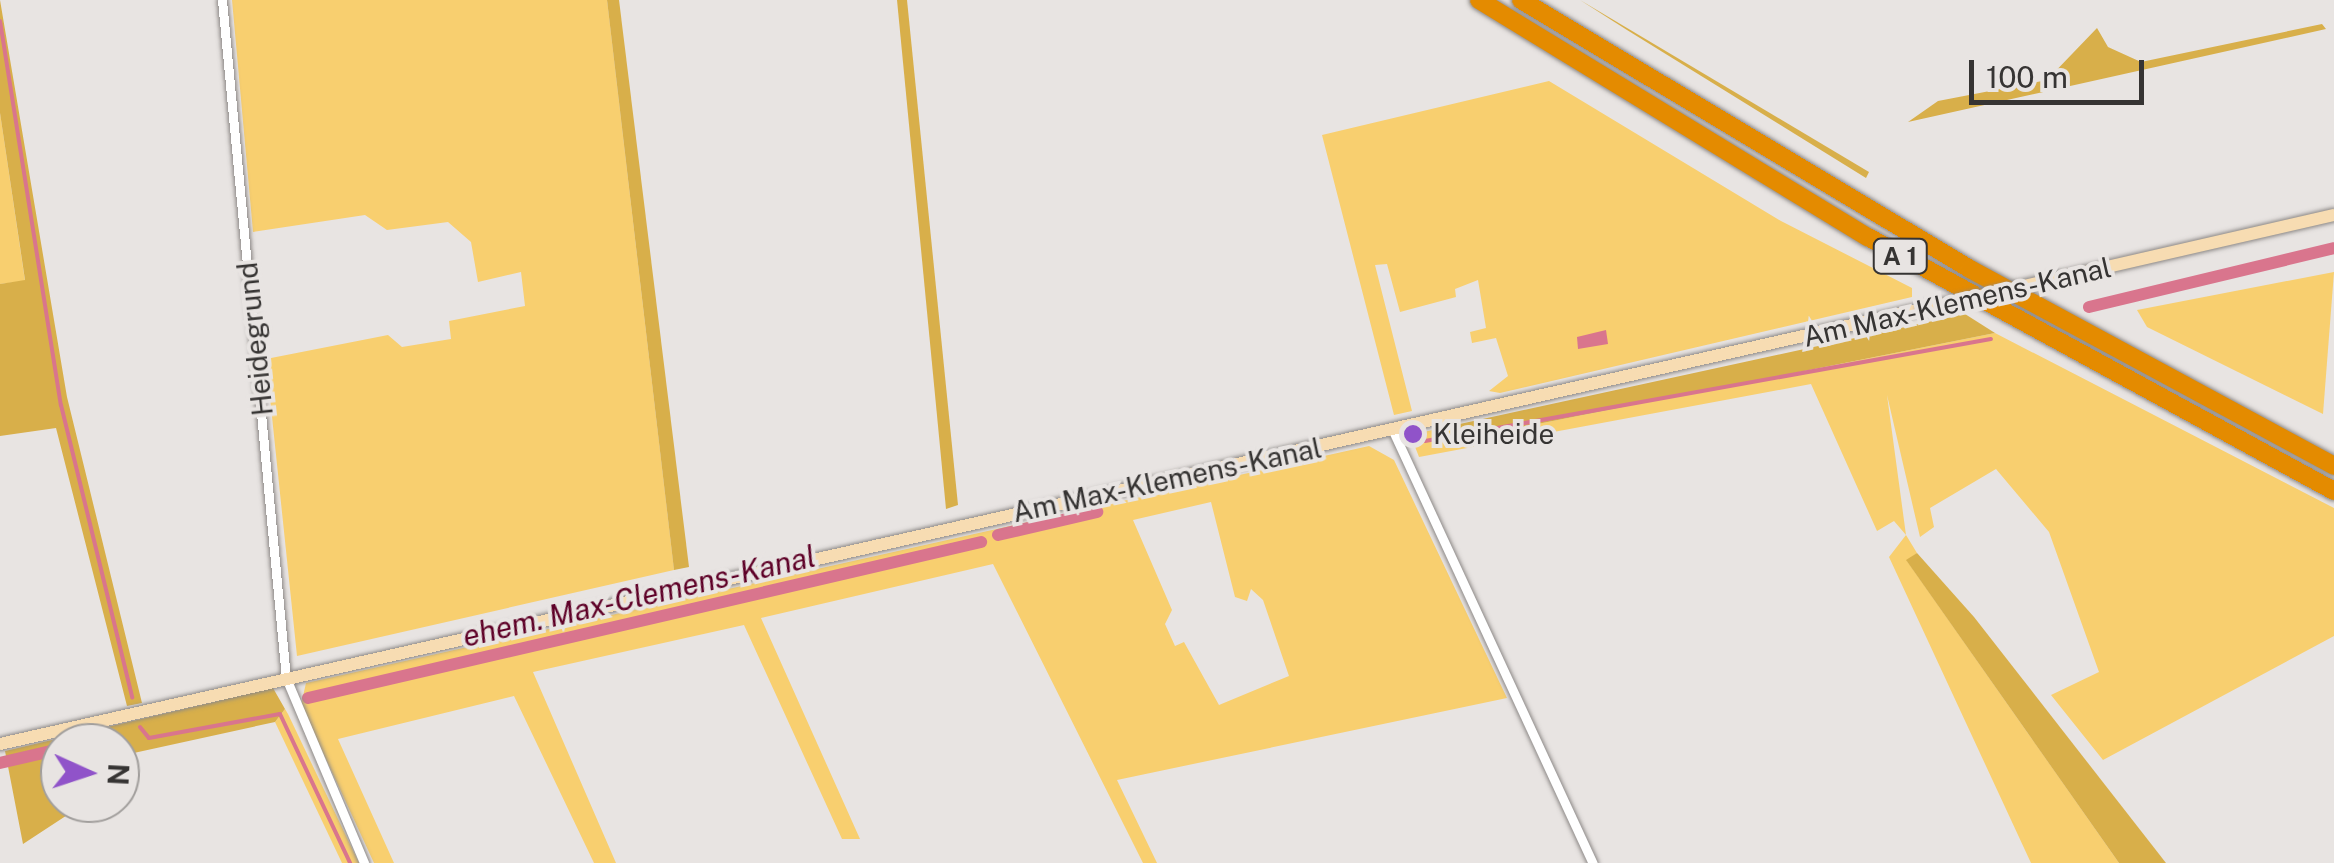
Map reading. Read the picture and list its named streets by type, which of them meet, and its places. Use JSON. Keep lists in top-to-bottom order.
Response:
{
  "streets": {
    "highway": ["A 1"],
    "main road": ["Am Max-Klemens-Kanal"],
    "street": ["Heidegrund"]
  },
  "crossings": [
    ["Am Max-Klemens-Kanal", "Heidegrund"]
  ],
  "water": ["ehem. Max-Clemens-Kanal"],
  "places": ["Kleiheide"],
  "scale_bar": "100 m",
  "north": "right"
}
